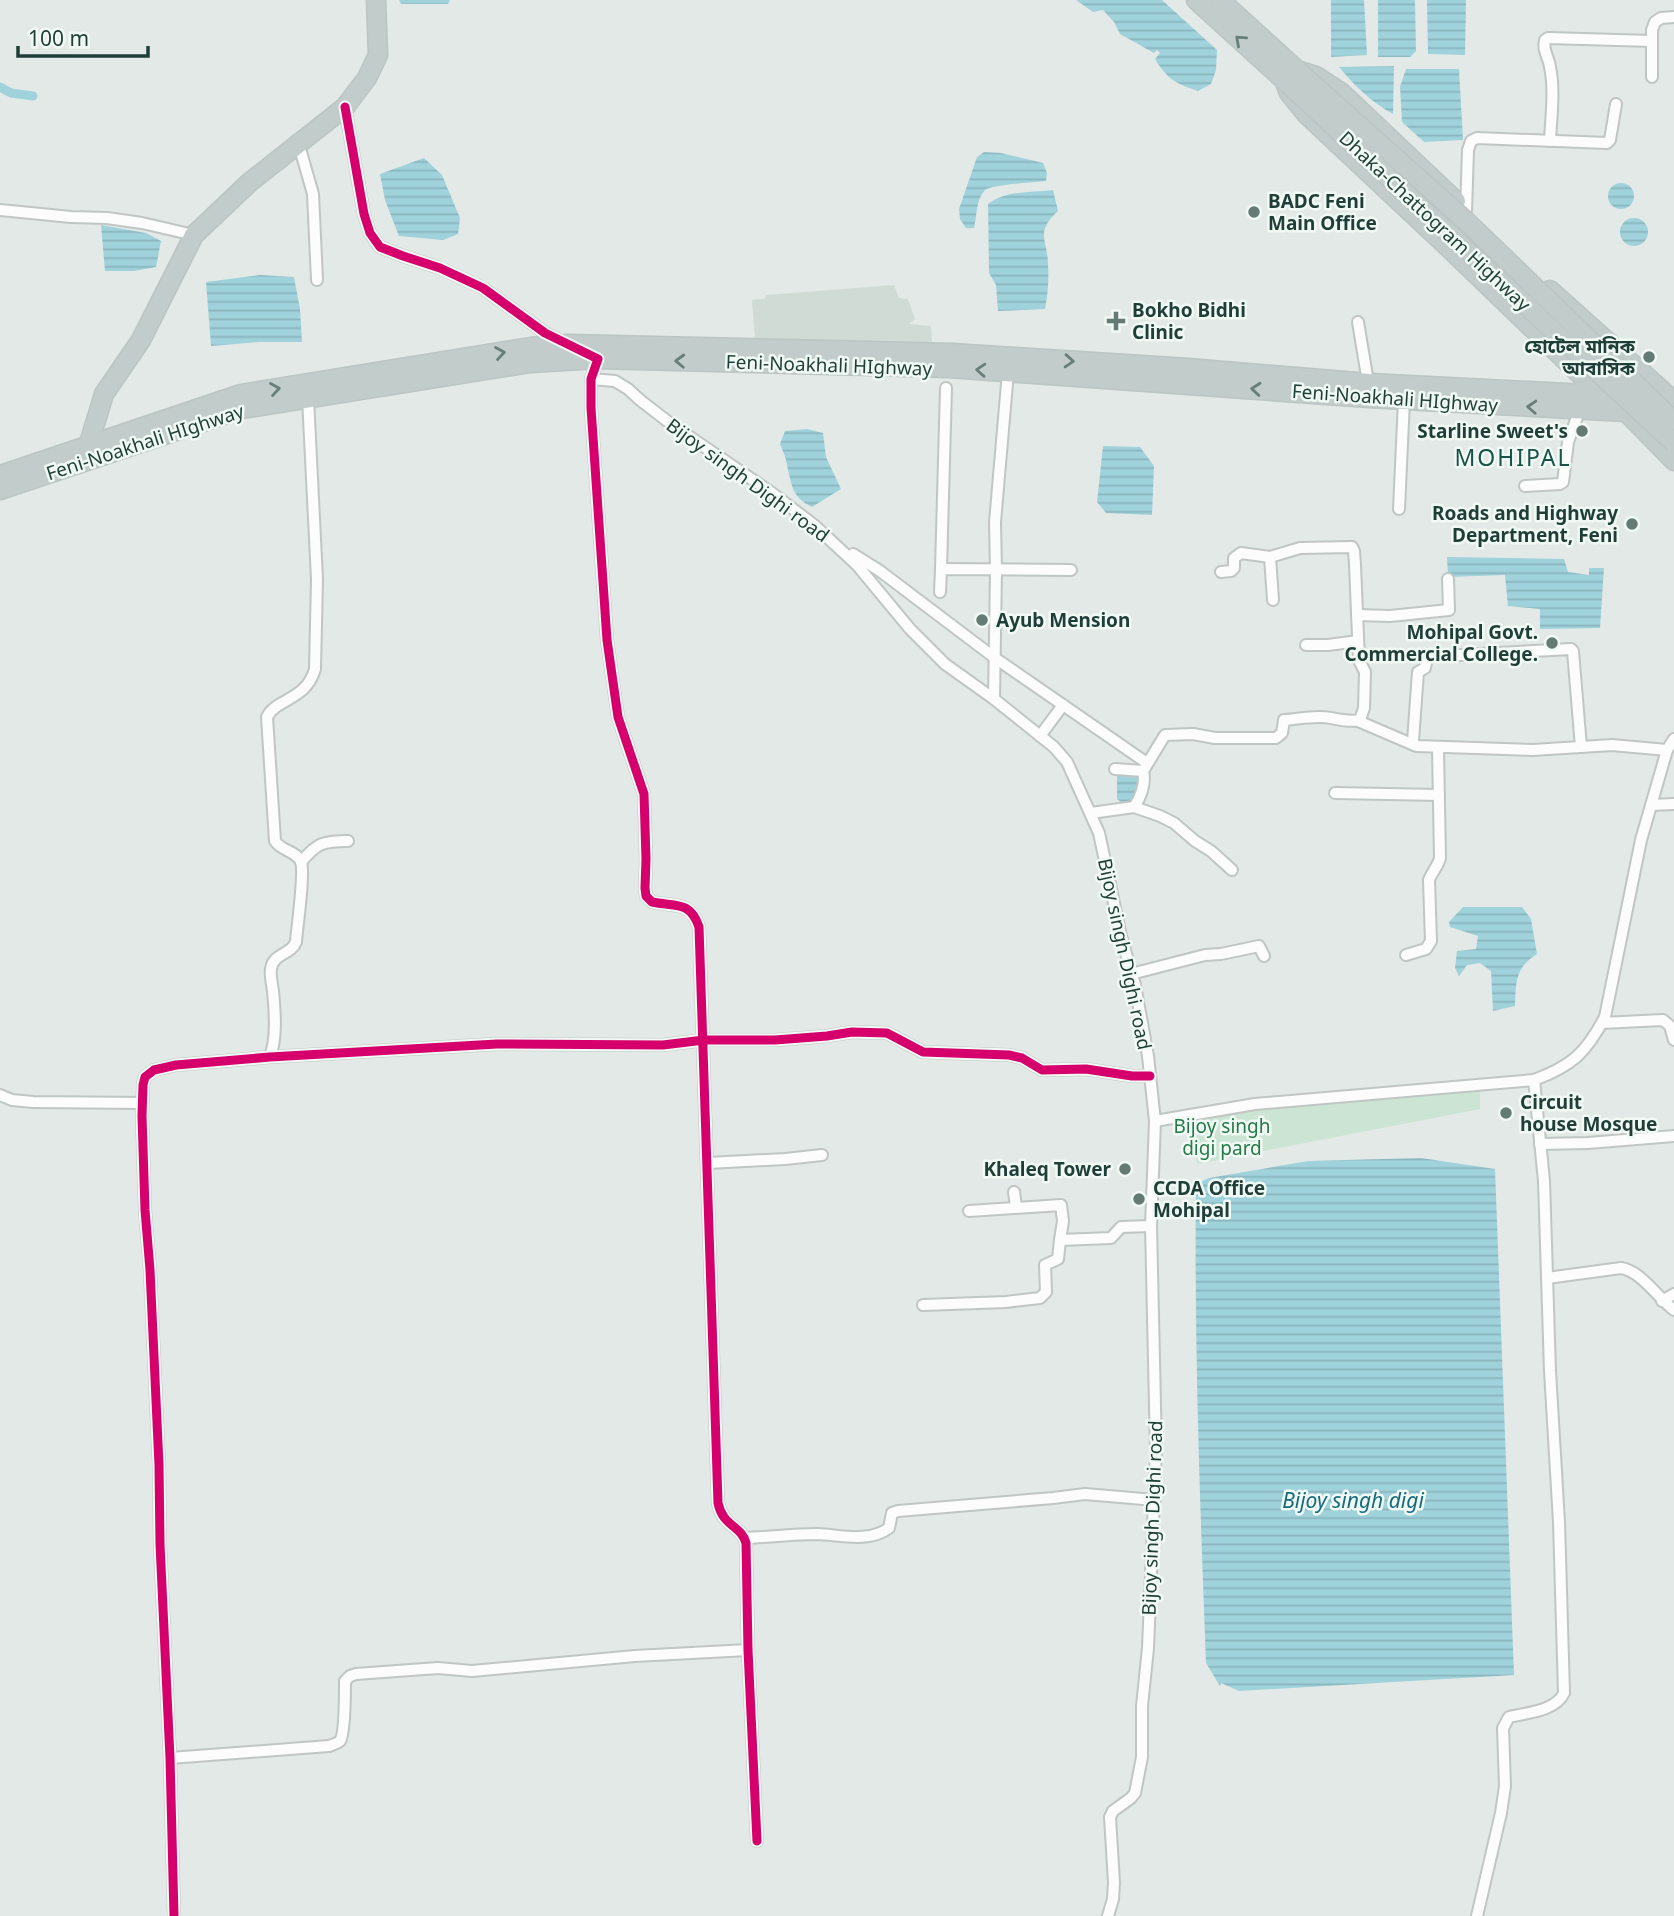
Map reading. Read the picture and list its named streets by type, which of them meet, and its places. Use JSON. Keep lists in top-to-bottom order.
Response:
{
  "streets": {
    "highway": ["Dhaka-Chattogram Highway", "Feni-Noakhali HIghway"],
    "street": ["Bijoy singh Dighi road"]
  },
  "districts": ["MOHIPAL"],
  "water": ["Bijoy singh digi"],
  "parks": ["Bijoy singh digi pard"],
  "places": {
    "other": [
      "BADC Feni Main Office",
      "হোটেল মানিক আবাসিক",
      "Starline Sweet's",
      "Roads and Highway Department, Feni",
      "Ayub Mension",
      "Mohipal Govt. Commercial College.",
      "Circuit house Mosque",
      "Khaleq Tower",
      "CCDA Office Mohipal"
    ],
    "health": ["Bokho Bidhi Clinic"]
  },
  "scale_bar": "100 m"
}
